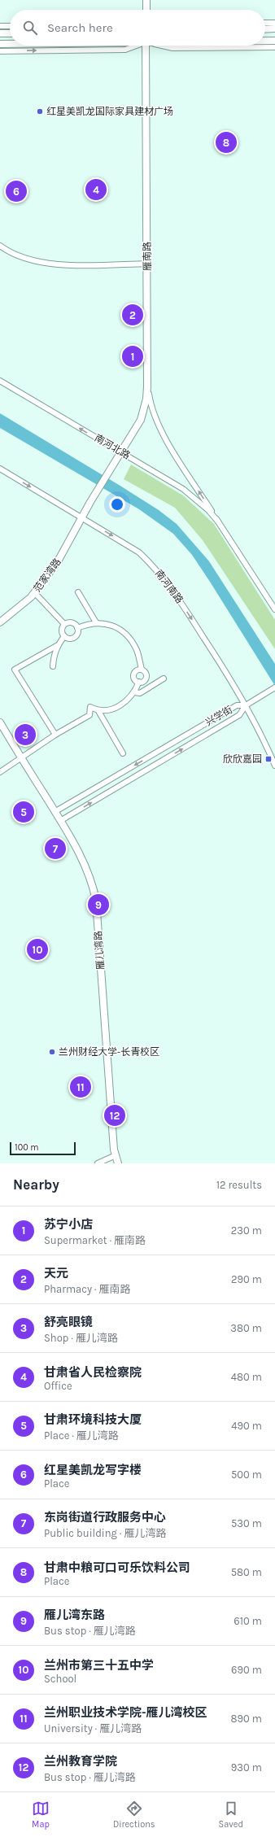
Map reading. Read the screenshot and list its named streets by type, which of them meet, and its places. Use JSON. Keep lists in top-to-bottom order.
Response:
{
  "streets": {
    "main road": ["雁南路", "范家湾路", "雁儿湾路"],
    "street": ["南河北路", "南河南路", "兴学街"]
  },
  "crossings": [
    ["雁南路", "南河北路"],
    ["雁南路", "范家湾路"],
    ["范家湾路", "南河南路"],
    ["南河南路", "兴学街"],
    ["兴学街", "雁儿湾路"]
  ],
  "one_way": ["南河南路"],
  "places": {
    "other": ["红星美凯龙国际家具建材广场", "兰州财经大学-长青校区"],
    "transit": ["欣欣嘉园"]
  },
  "scale_bar": "100 m",
  "page": {
    "search": "Search here",
    "pins": [
      "8",
      "4",
      "6",
      "2",
      "1",
      "3",
      "5",
      "7",
      "9",
      "10",
      "11",
      "12"
    ],
    "scale": "100 m",
    "heading": ["Nearby", "12 results"],
    "list": [
      {
        "mark": "1",
        "name": "苏宁小店",
        "note": "Supermarket · 雁南路",
        "value": "230 m"
      },
      {
        "mark": "2",
        "name": "天元",
        "note": "Pharmacy · 雁南路",
        "value": "290 m"
      },
      {
        "mark": "3",
        "name": "舒亮眼镜",
        "note": "Shop · 雁儿湾路",
        "value": "380 m"
      },
      {
        "mark": "4",
        "name": "甘肃省人民检察院",
        "note": "Office",
        "value": "480 m"
      },
      {
        "mark": "5",
        "name": "甘肃环境科技大厦",
        "note": "Place · 雁儿湾路",
        "value": "490 m"
      },
      {
        "mark": "6",
        "name": "红星美凯龙写字楼",
        "note": "Place",
        "value": "500 m"
      },
      {
        "mark": "7",
        "name": "东岗街道行政服务中心",
        "note": "Public building · 雁儿湾路",
        "value": "530 m"
      },
      {
        "mark": "8",
        "name": "甘肃中粮可口可乐饮料公司",
        "note": "Place",
        "value": "580 m"
      },
      {
        "mark": "9",
        "name": "雁儿湾东路",
        "note": "Bus stop · 雁儿湾路",
        "value": "610 m"
      },
      {
        "mark": "10",
        "name": "兰州市第三十五中学",
        "note": "School",
        "value": "690 m"
      },
      {
        "mark": "11",
        "name": "兰州职业技术学院-雁儿湾校区",
        "note": "University · 雁儿湾路",
        "value": "890 m"
      },
      {
        "mark": "12",
        "name": "兰州教育学院",
        "note": "Bus stop · 雁儿湾路",
        "value": "930 m"
      }
    ],
    "nav": ["Map", "Directions", "Saved"]
  }
}
